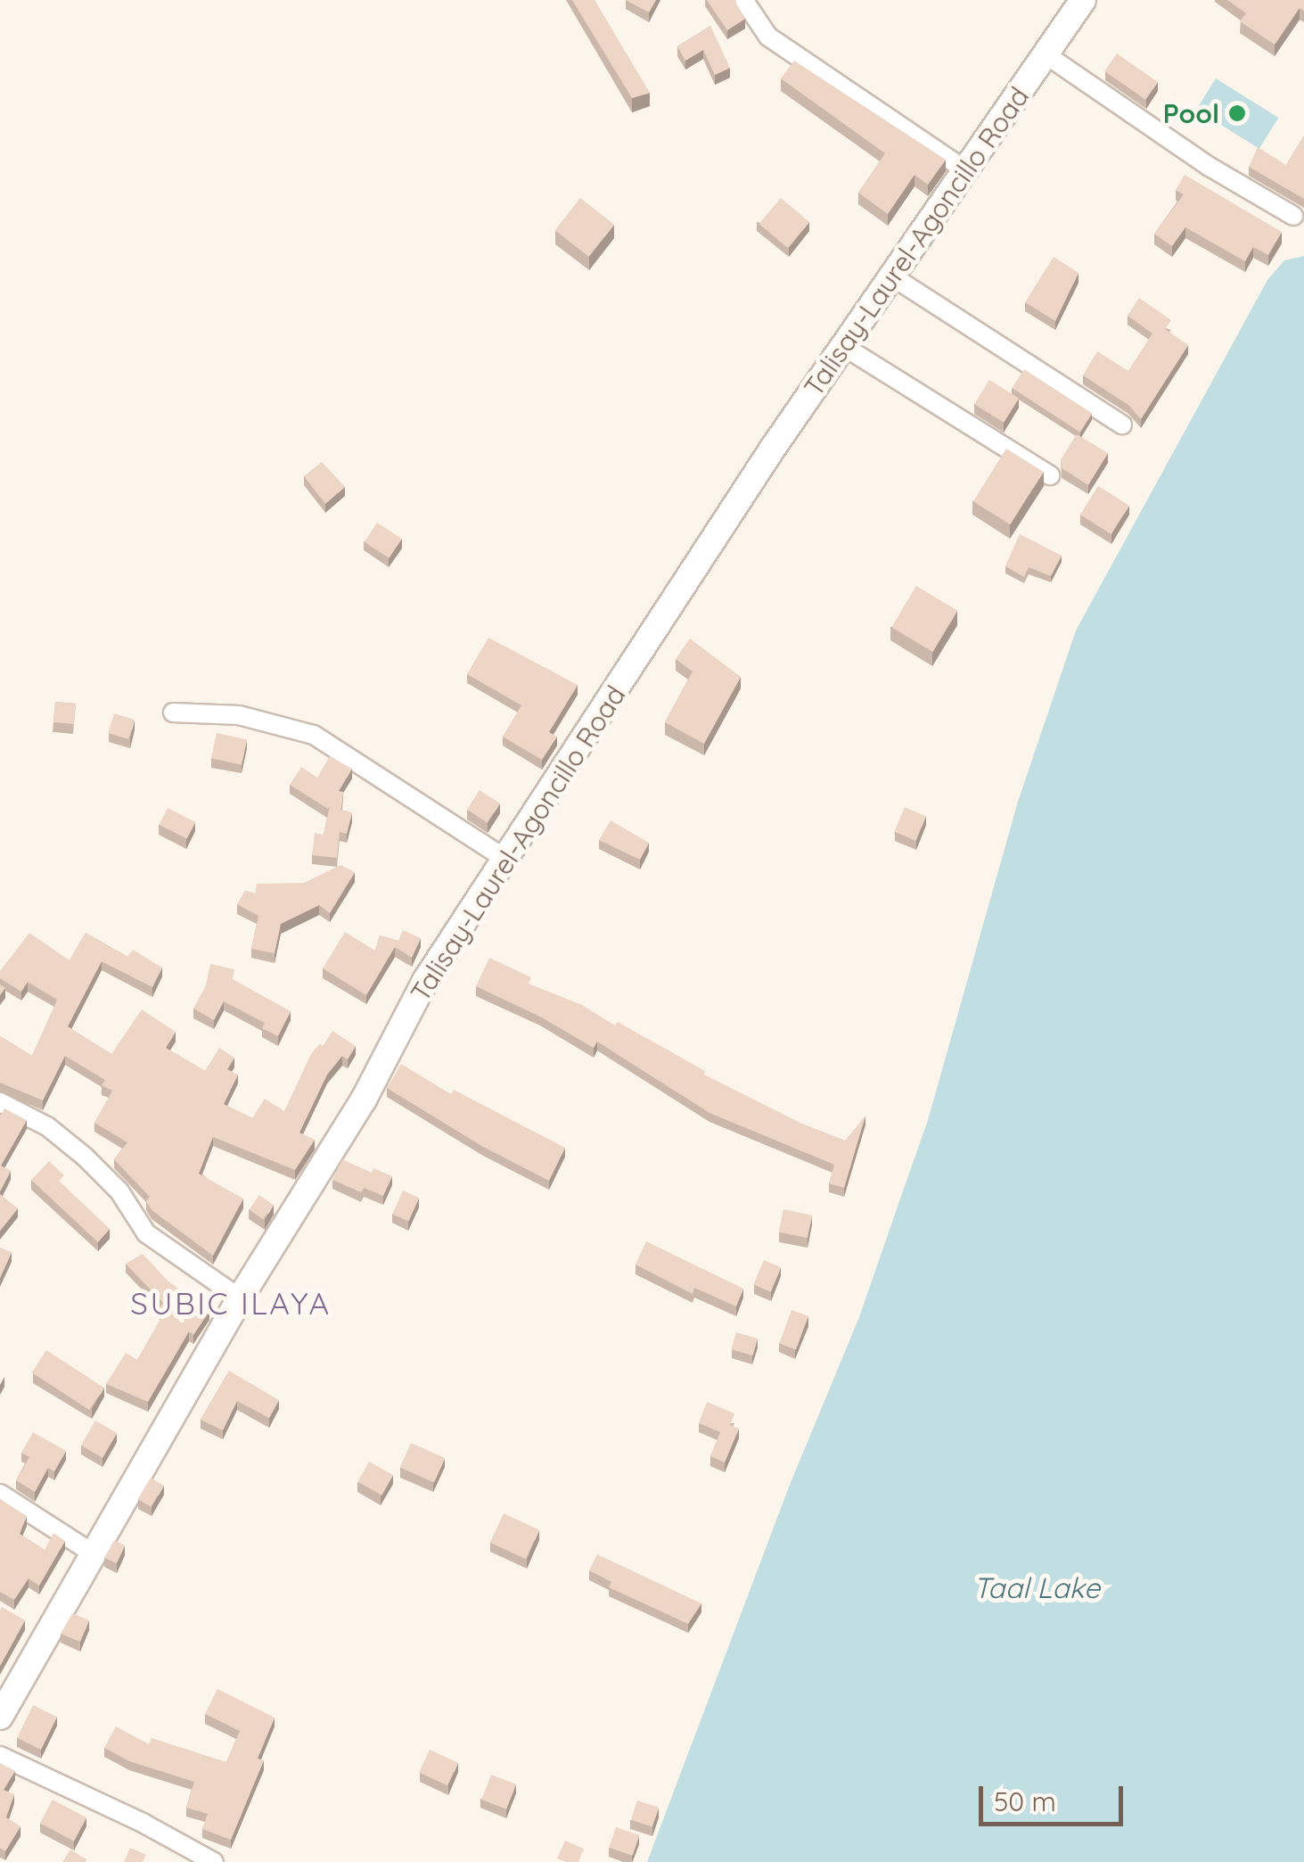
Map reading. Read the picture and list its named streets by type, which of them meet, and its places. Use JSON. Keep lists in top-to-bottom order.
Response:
{
  "streets": {
    "main road": ["Talisay-Laurel-Agoncillo Road"]
  },
  "districts": ["SUBIC ILAYA"],
  "water": ["Taal Lake"],
  "places": ["Pool"],
  "scale_bar": "50 m"
}
